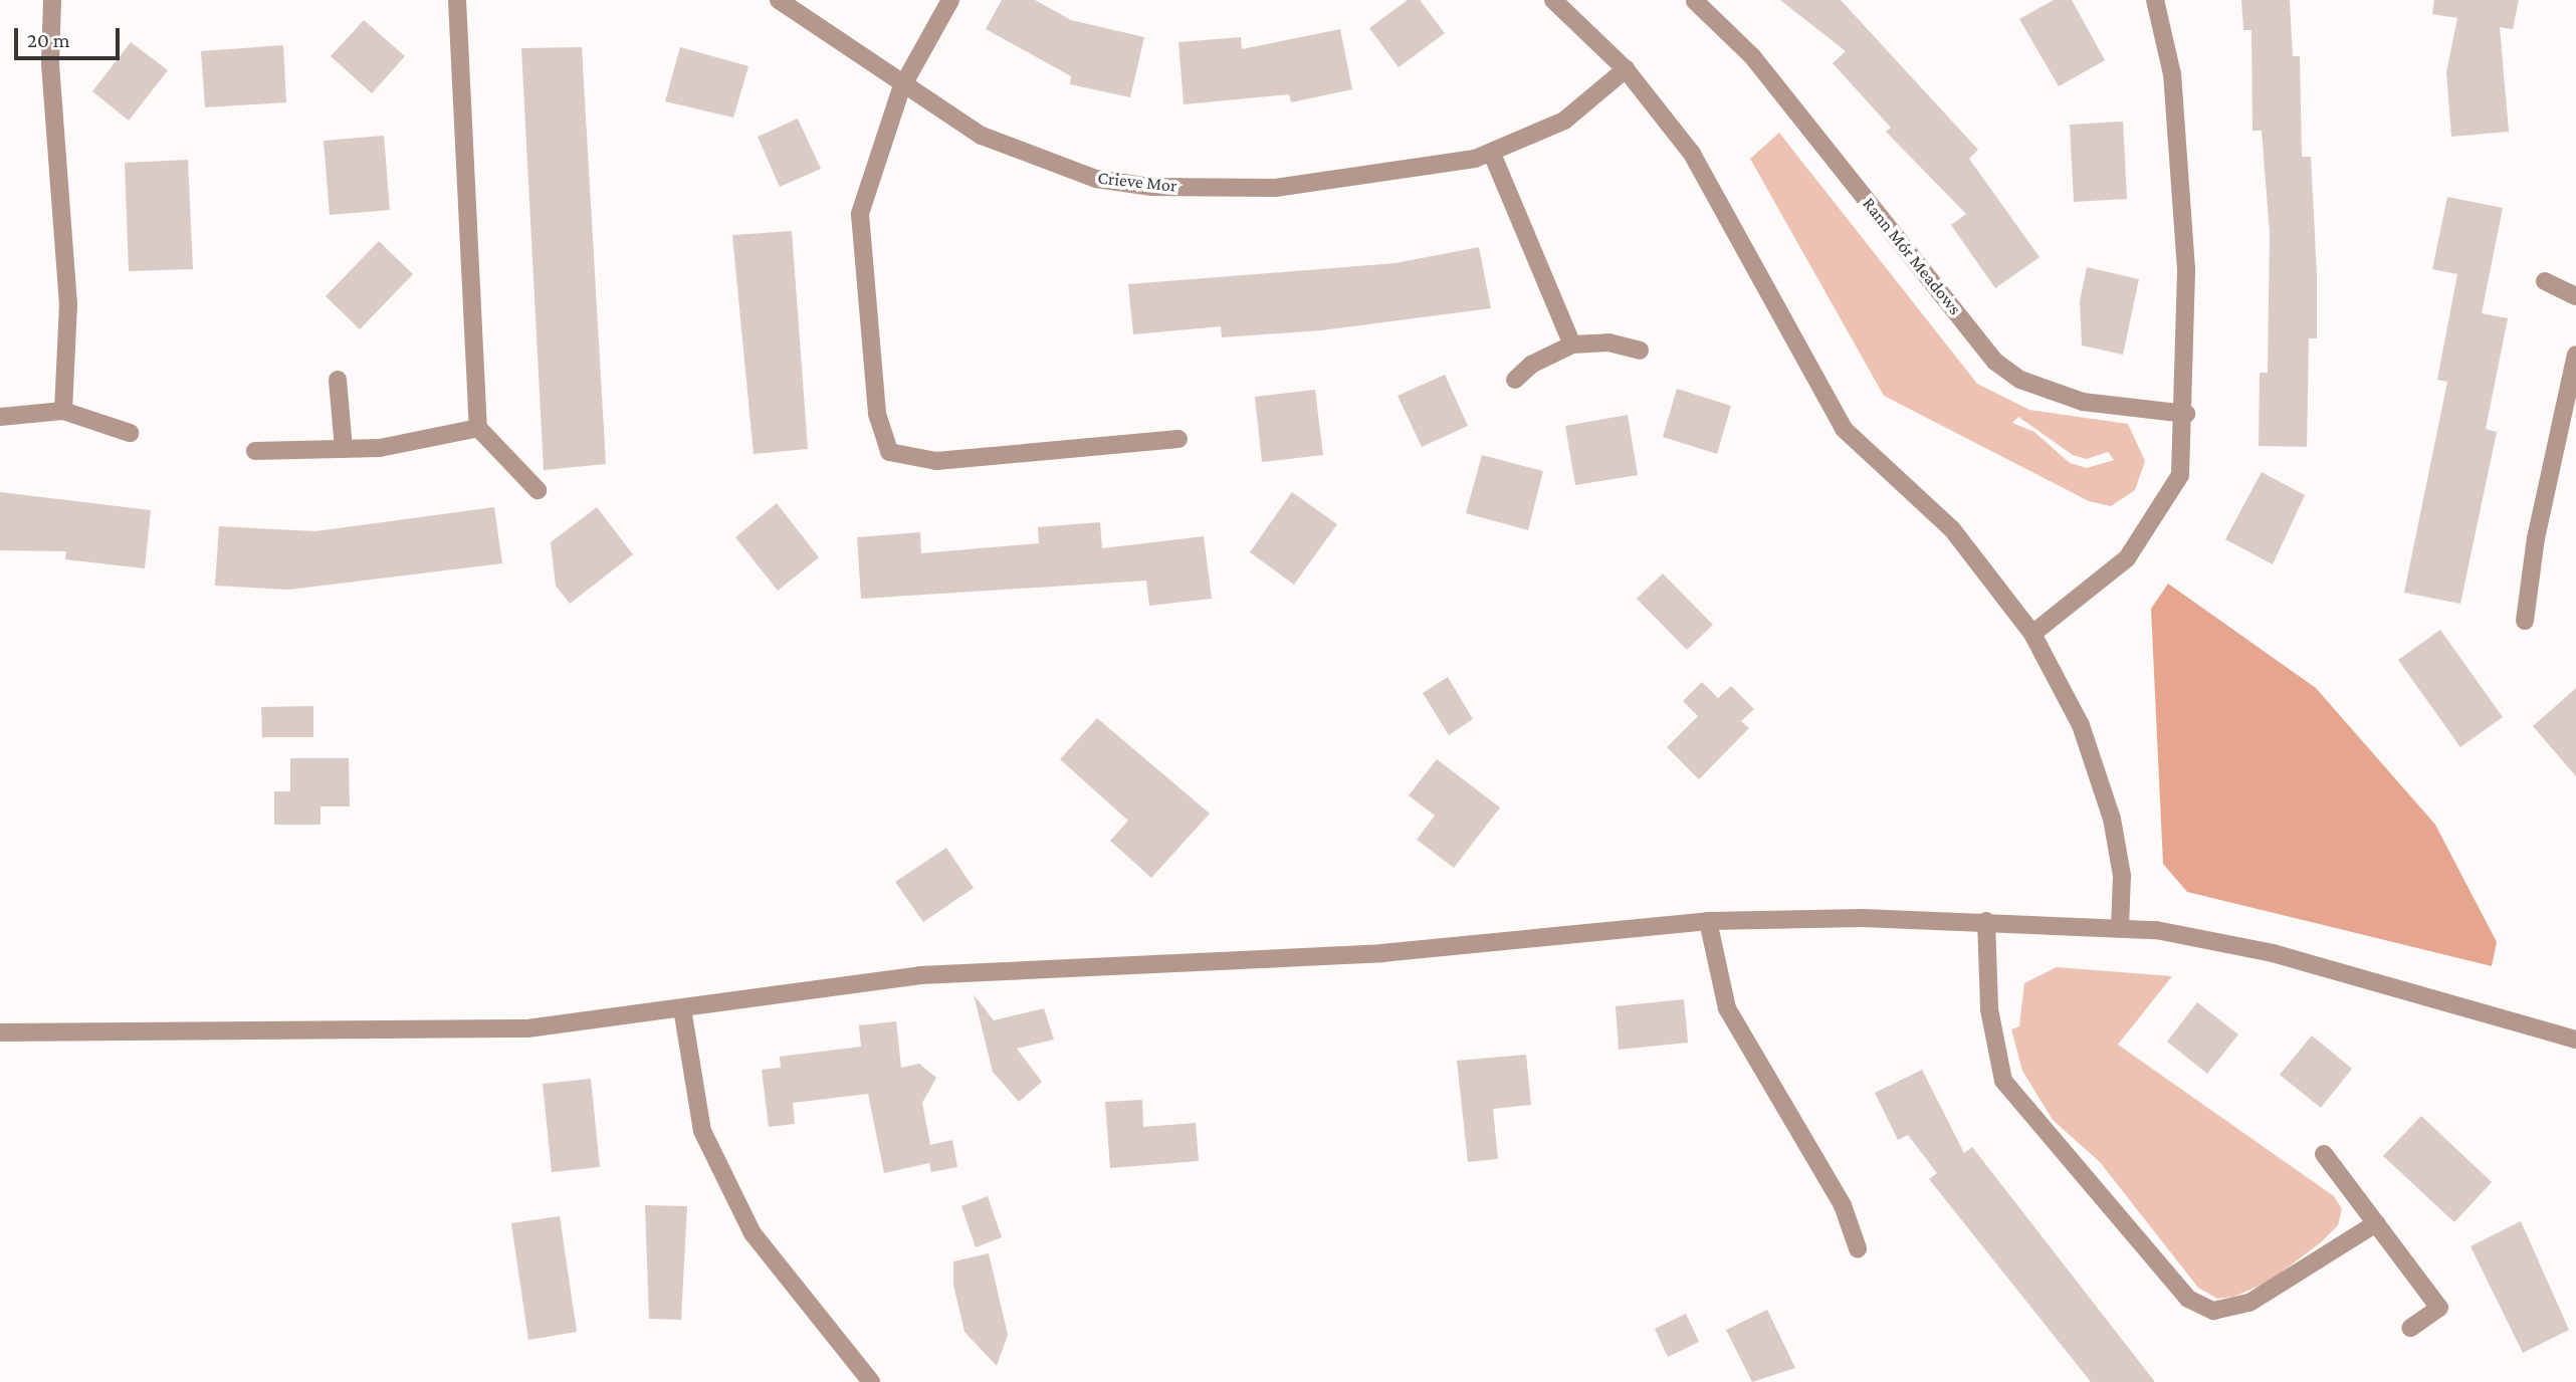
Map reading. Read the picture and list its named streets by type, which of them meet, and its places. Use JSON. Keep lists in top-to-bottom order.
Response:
{
  "streets": {
    "street": ["Crieve Mor", "Rann Mór Meadows"]
  },
  "scale_bar": "20 m"
}
